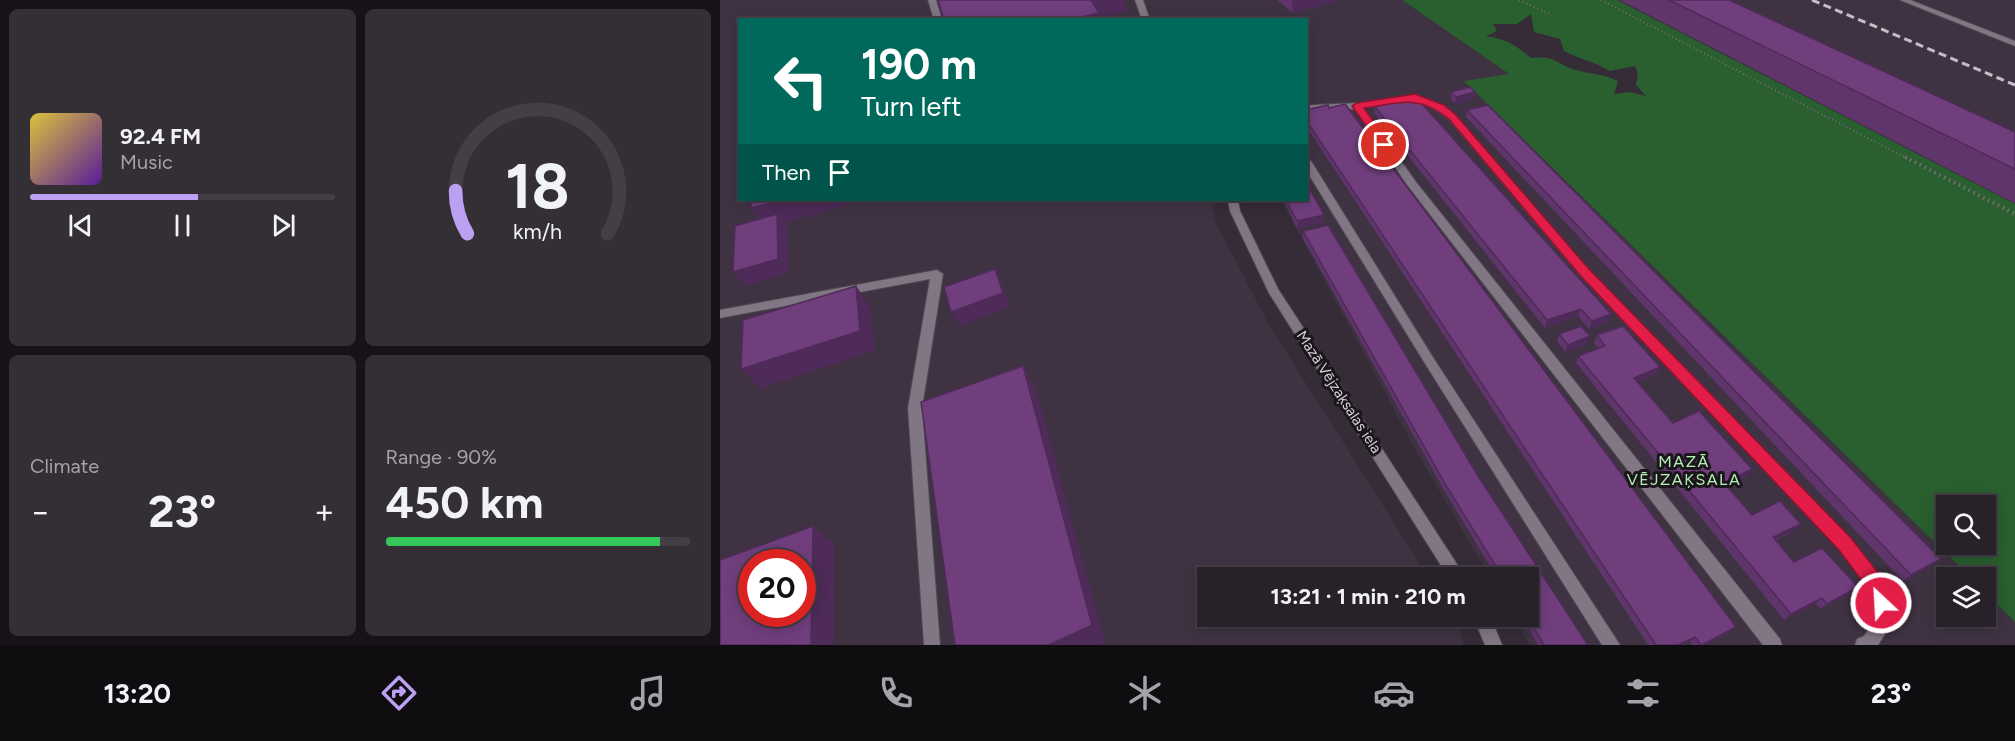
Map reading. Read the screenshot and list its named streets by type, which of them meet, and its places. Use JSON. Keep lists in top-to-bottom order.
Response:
{
  "streets": {
    "street": ["Mazā Vējzaķsalas iela"]
  },
  "districts": ["MAZĀ VĒJZAĶSALA"],
  "page": {
    "turn": ["190 m", "Turn left"],
    "song": ["92.4 FM", "Music"],
    "then": "Then",
    "tile": [
      "Climate",
      ["Range · 90%", "450 km"]
    ],
    "heat": ["−", "23°", "+"],
    "limit": "20",
    "trip": "13:21 · 1 min · 210 m",
    "tabs": ["13:20", "23°"],
    "gauge": ["18", "km/h"]
  }
}
